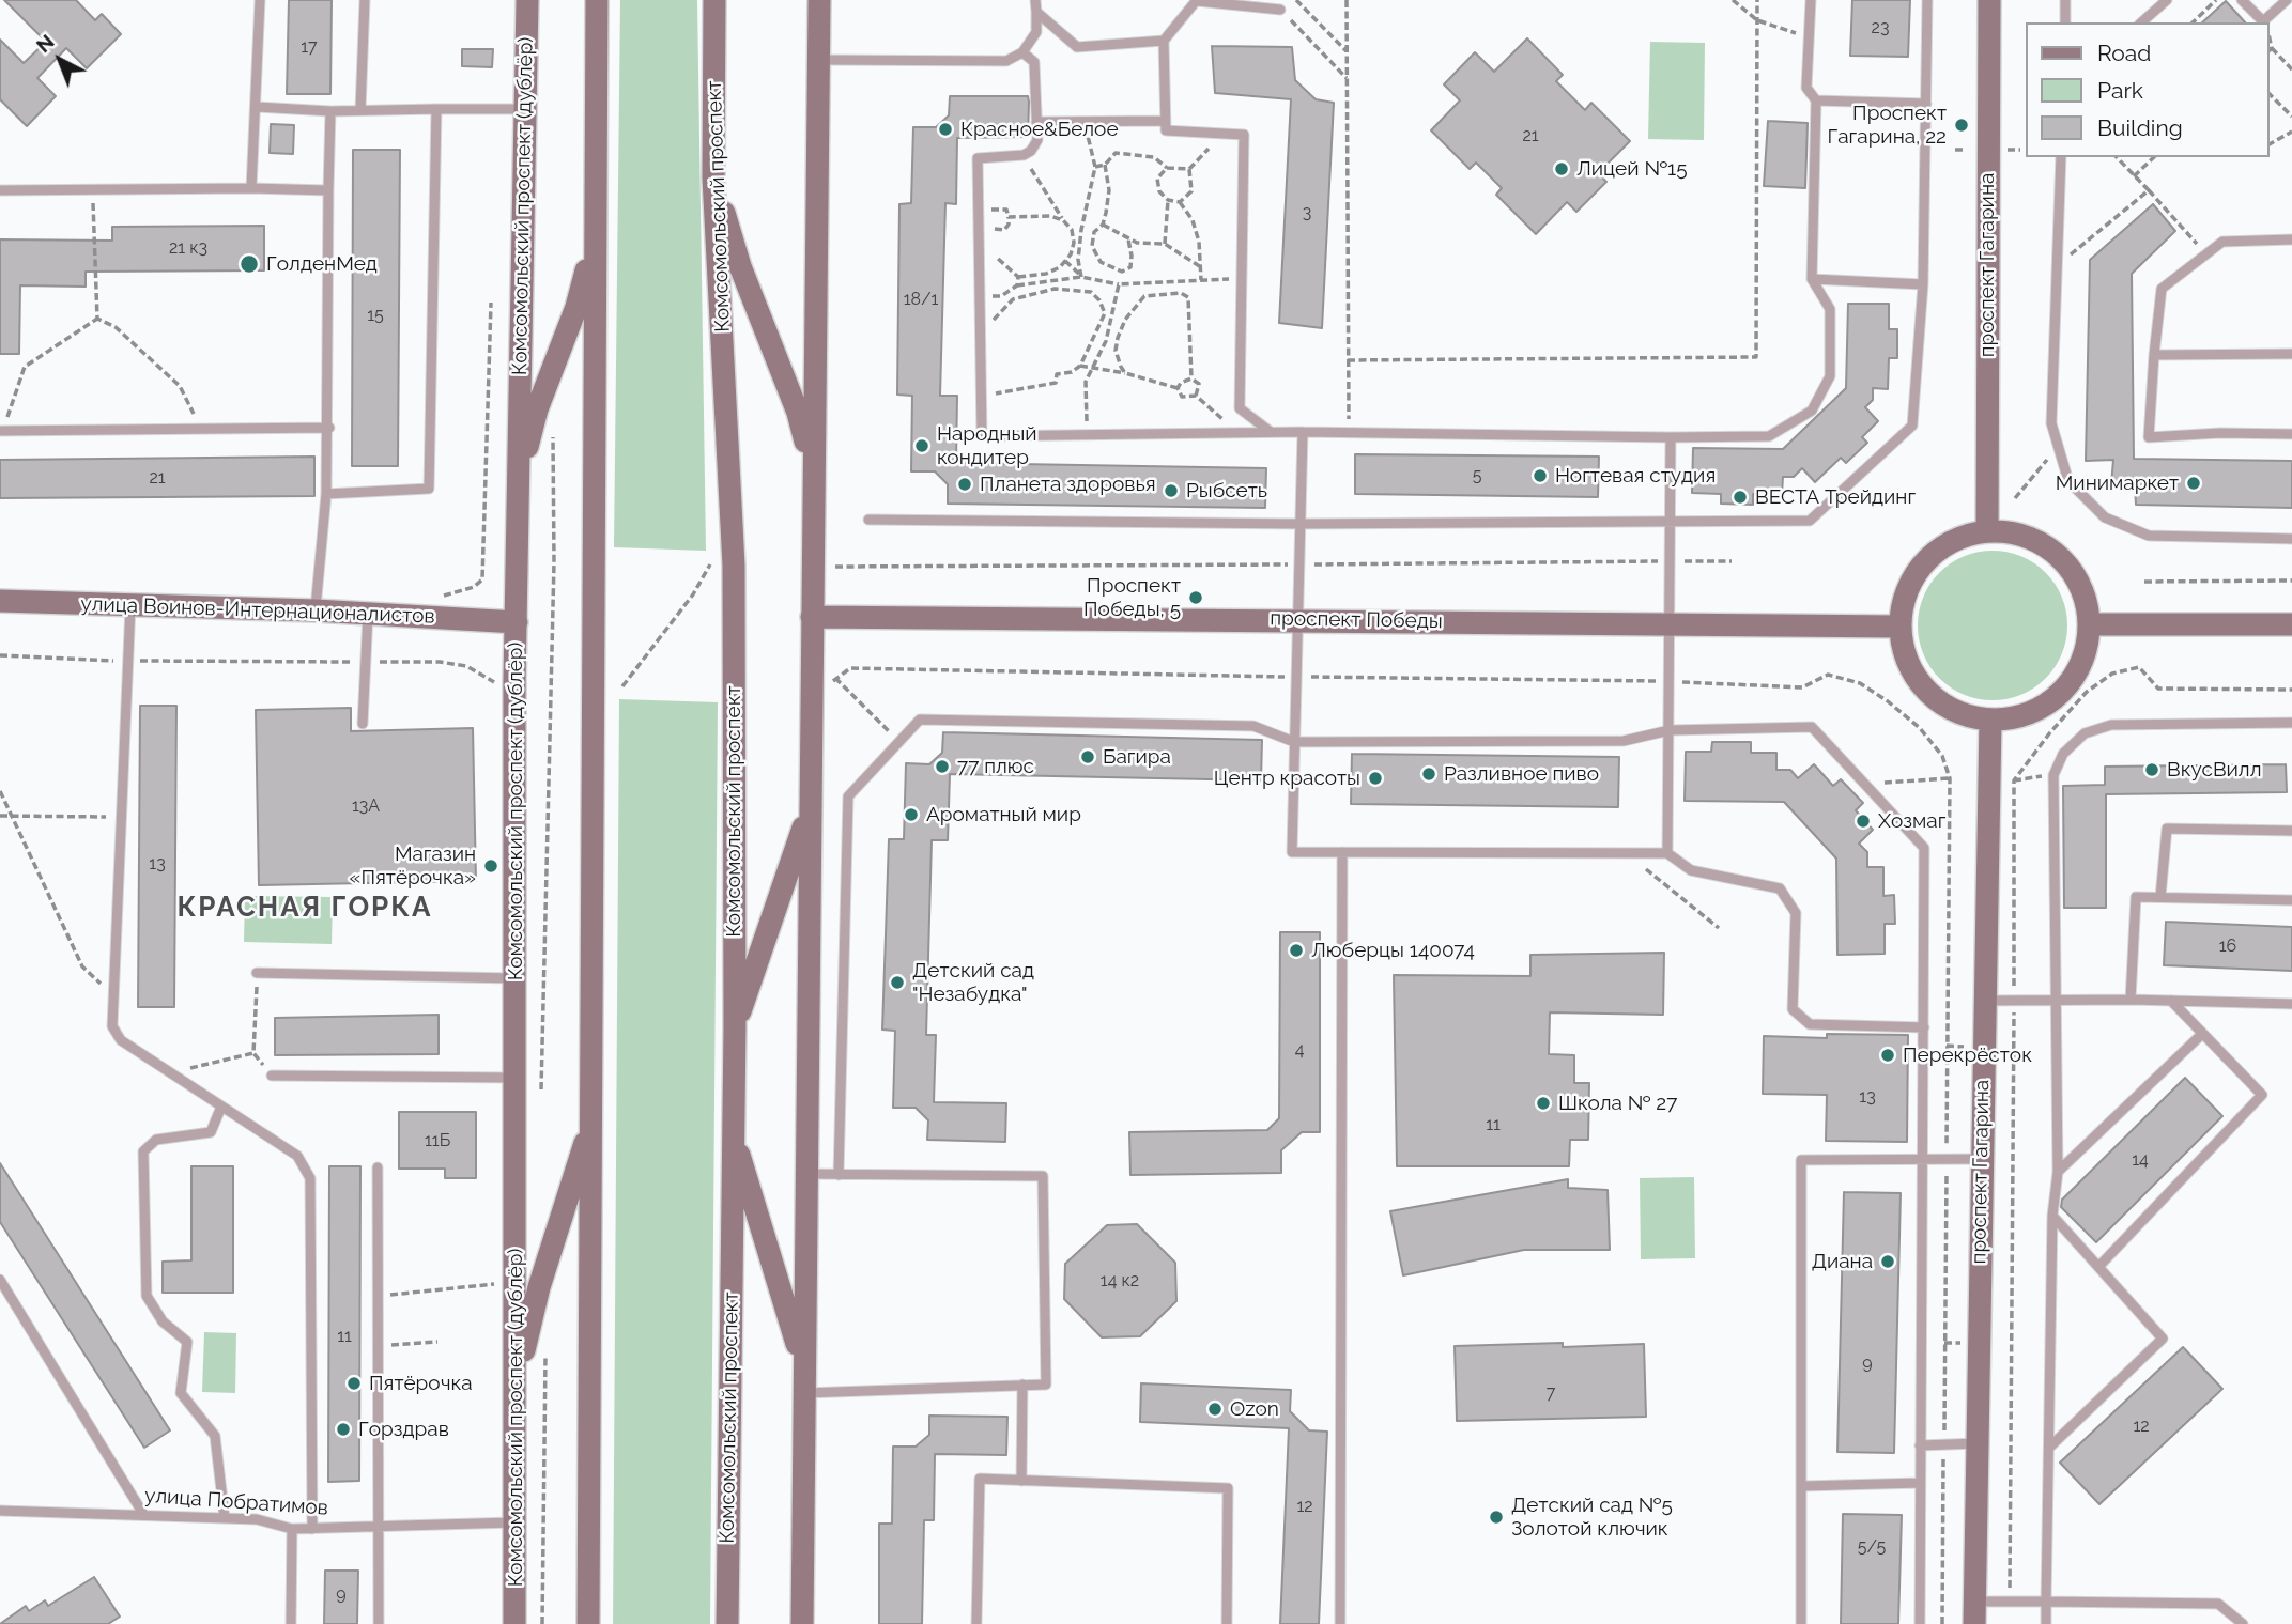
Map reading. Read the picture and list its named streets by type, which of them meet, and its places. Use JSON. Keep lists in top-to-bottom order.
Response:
{
  "streets": {
    "street": [
      "Комсомольский проспект (дублёр)",
      "Комсомольский проспект",
      "проспект Гагарина",
      "улица Воинов-Интернационалистов",
      "проспект Победы"
    ],
    "lane": ["улица Побратимов"]
  },
  "crossings": [
    ["Комсомольский проспект (дублёр)", "улица Воинов-Интернационалистов"],
    ["Комсомольский проспект (дублёр)", "улица Побратимов"],
    ["проспект Гагарина", "проспект Победы"]
  ],
  "districts": ["КРАСНАЯ ГОРКА"],
  "places": [
    "Проспект Гагарина, 22",
    "Красное&Белое",
    "Лицей №15",
    "ГолденМед",
    "Народный кондитер",
    "Ногтевая студия",
    "Минимаркет",
    "Планета здоровья",
    "Рыбсеть",
    "ВЕСТА Трейдинг",
    "Проспект Победы, 5",
    "Багира",
    "77 плюс",
    "ВкусВилл",
    "Разливное пиво",
    "Центр красоты",
    "Ароматный мир",
    "Хозмаг",
    "Магазин «Пятёрочка»",
    "Люберцы 140074",
    "Детский сад \"Незабудка\"",
    "Перекрёсток",
    "Школа № 27",
    "Диана",
    "Пятёрочка",
    "Ozon",
    "Горздрав",
    "Детский сад №5 Золотой ключик"
  ],
  "house_numbers": [
    "23",
    "17",
    "21",
    "3",
    "21 к3",
    "18/1",
    "15",
    "5",
    "21",
    "13А",
    "13",
    "16",
    "4",
    "13",
    "11",
    "11Б",
    "14",
    "14 к2",
    "11",
    "9",
    "7",
    "12",
    "12",
    "5/5",
    "9"
  ],
  "legend": ["Road", "Park", "Building"],
  "north": "top left"
}
